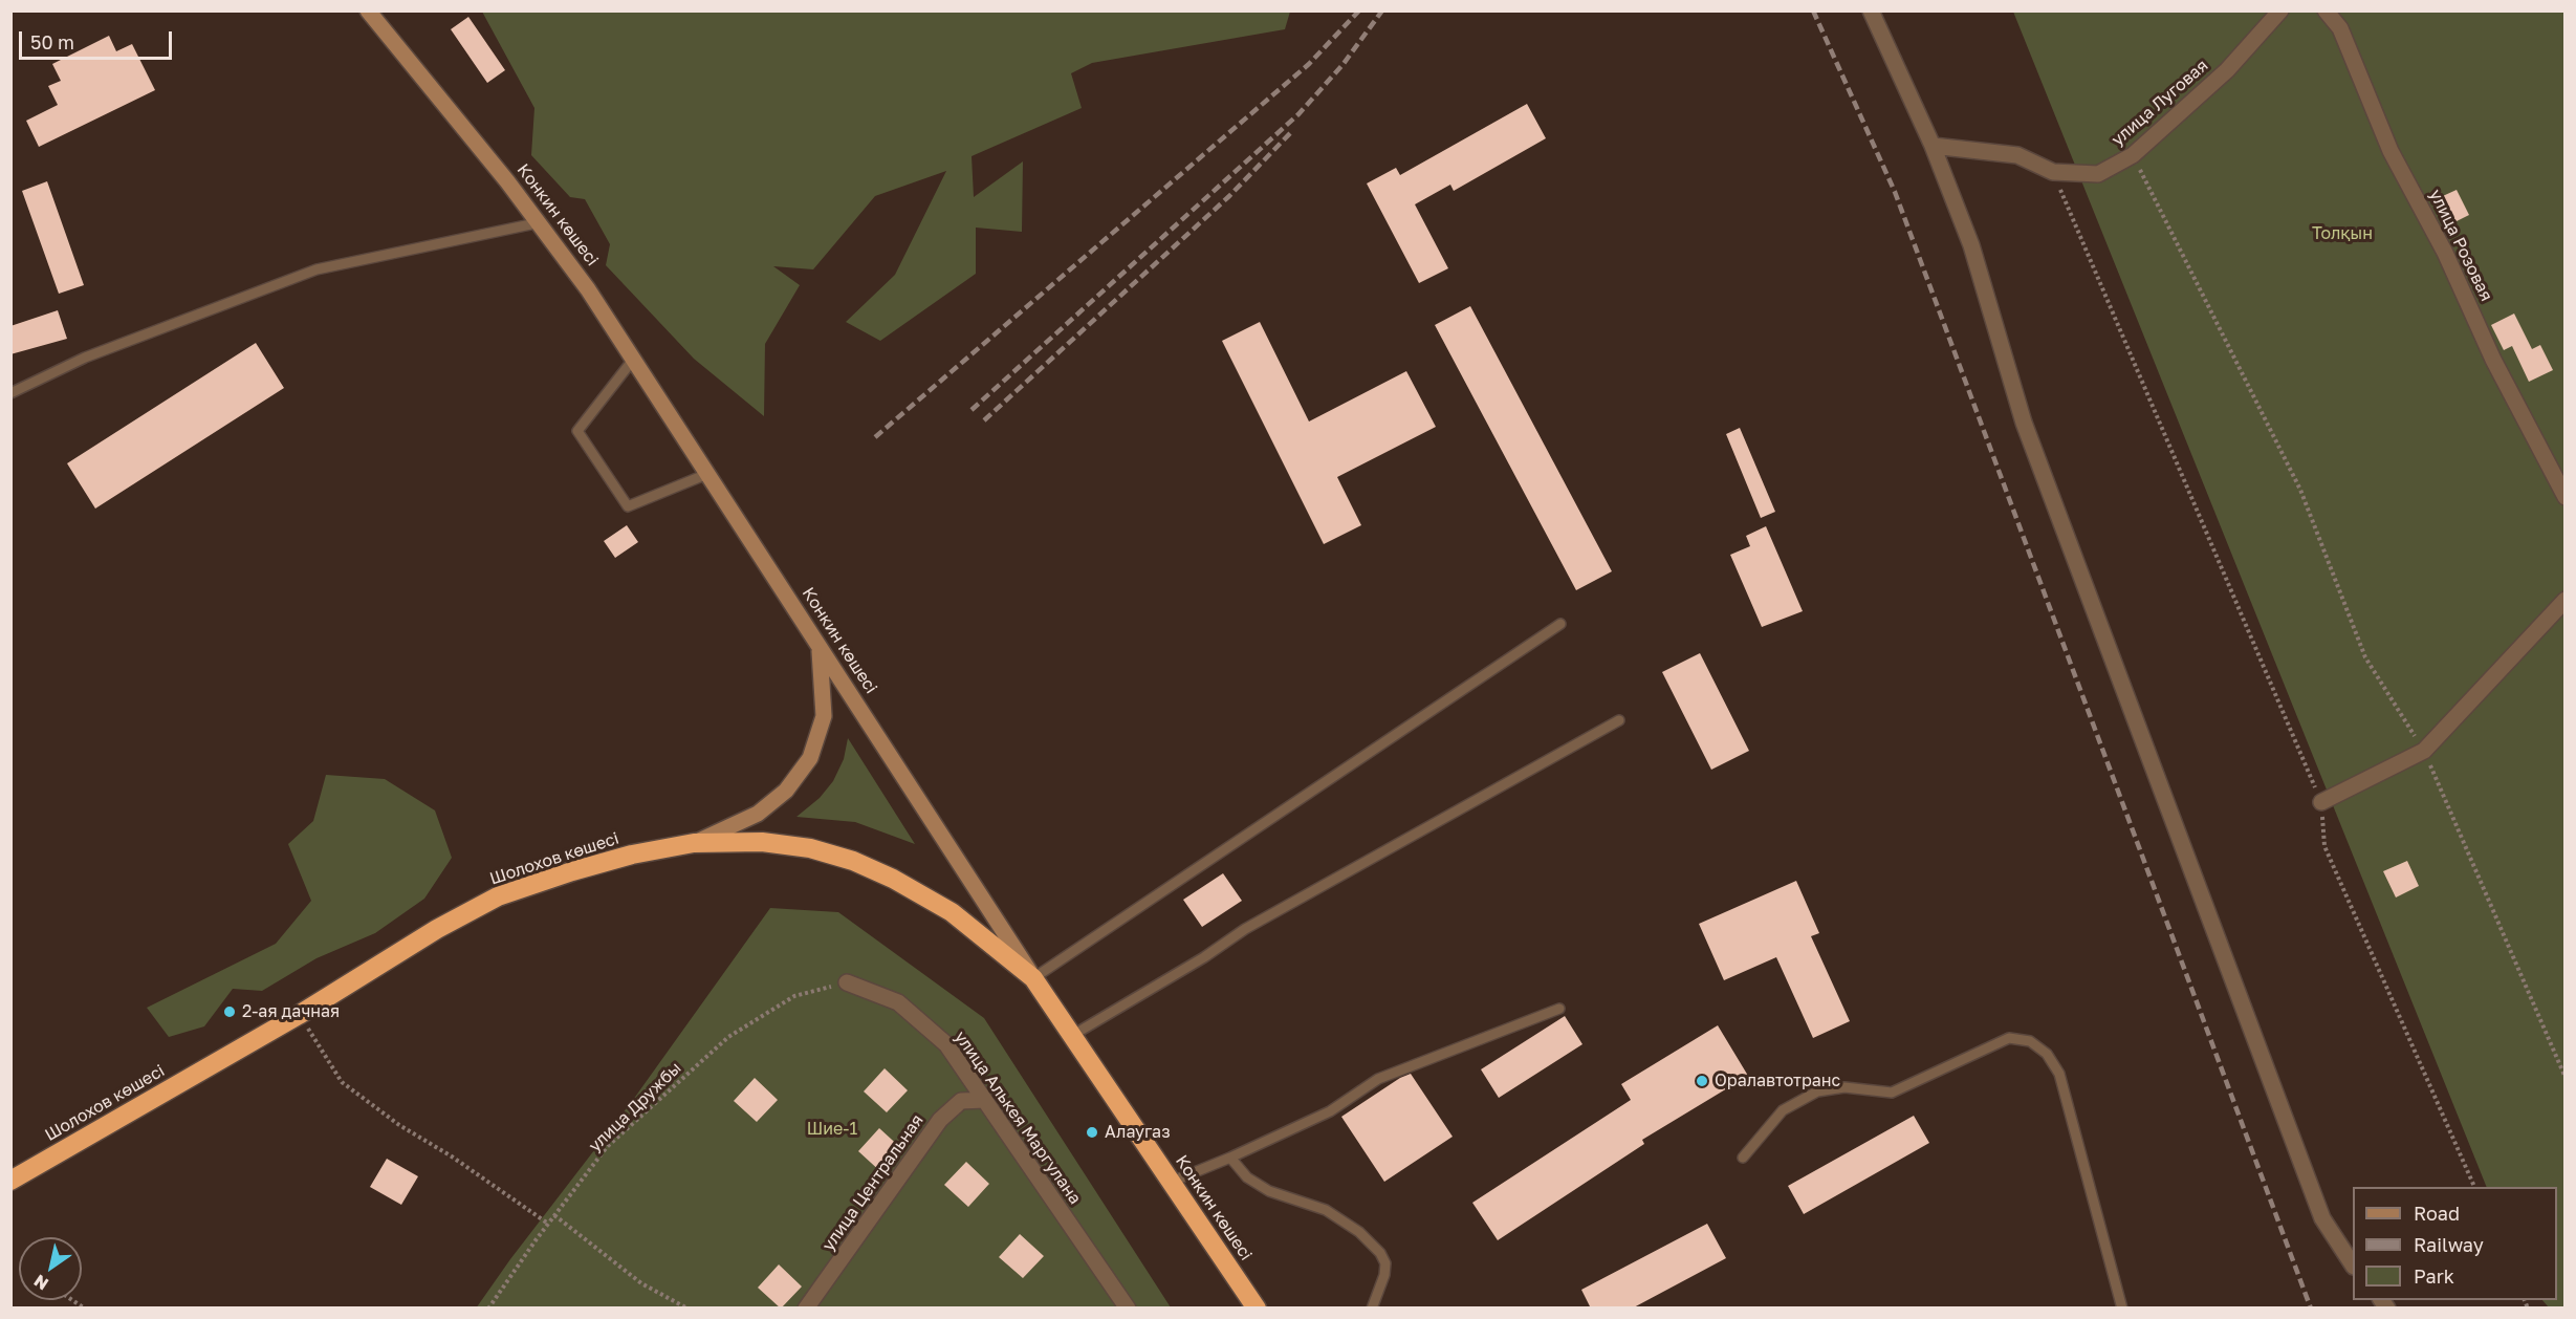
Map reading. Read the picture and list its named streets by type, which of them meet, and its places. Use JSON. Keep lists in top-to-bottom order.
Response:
{
  "streets": {
    "highway": ["Конкин көшесі", "Шолохов көшесі"],
    "street": [
      "улица Луговая",
      "улица Розовая",
      "улица Алькея Маргулана",
      "улица Центральная"
    ],
    "path": ["улица Дружбы"]
  },
  "crossings": [
    ["Конкин көшесі", "Шолохов көшесі"],
    ["улица Дружбы", "улица Алькея Маргулана"],
    ["улица Алькея Маргулана", "улица Центральная"]
  ],
  "parks": ["Толқын", "Шие-1"],
  "places": ["2-ая дачная", "Оралавтотранс", "Алаугаз"],
  "legend": ["Road", "Railway", "Park"],
  "scale_bar": "50 m",
  "north": "bottom left"
}
